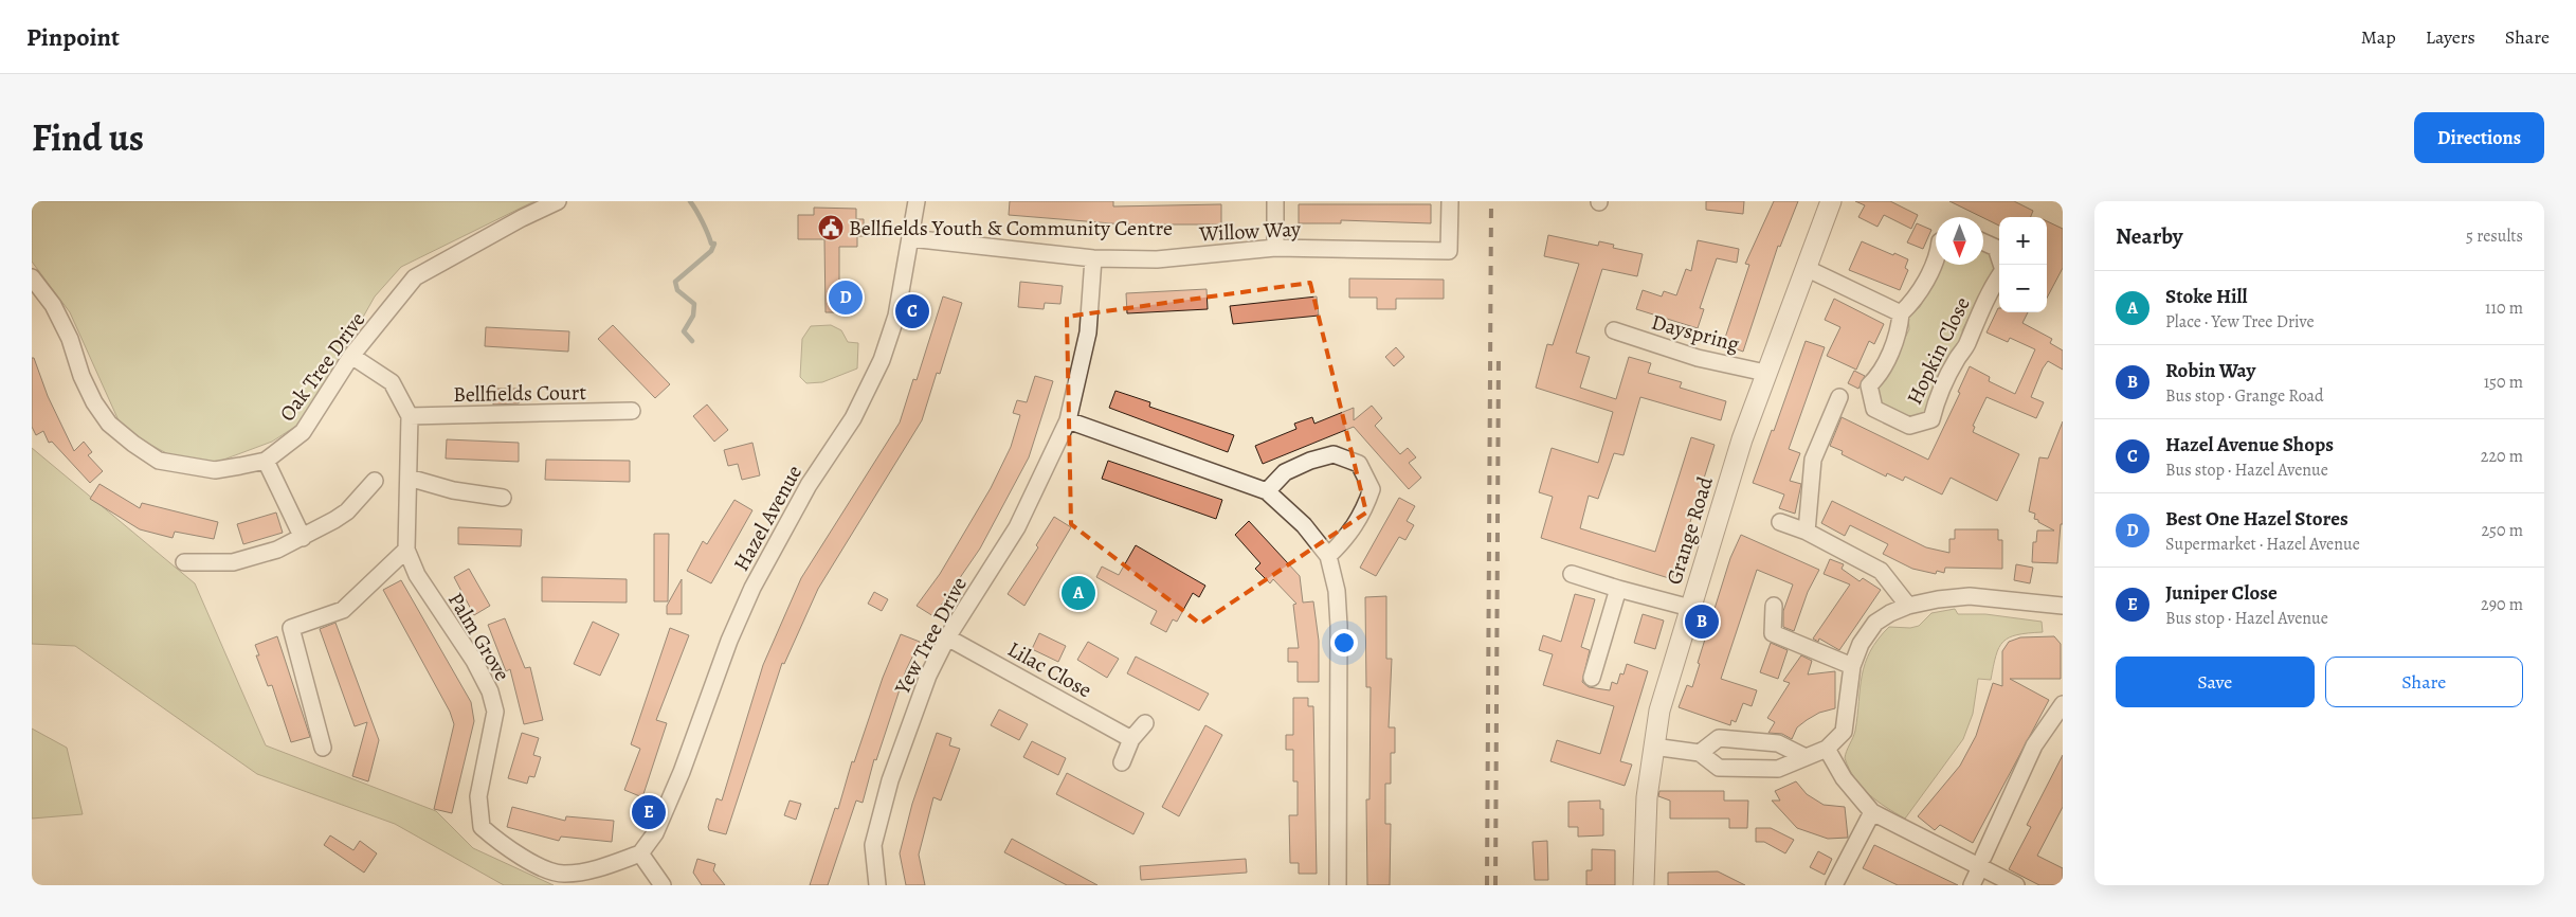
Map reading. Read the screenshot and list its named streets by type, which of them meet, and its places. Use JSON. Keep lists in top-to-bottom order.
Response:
{
  "streets": {
    "street": [
      "Willow Way",
      "Dayspring",
      "Hopkin Close",
      "Oak Tree Drive",
      "Bellfields Court",
      "Hazel Avenue",
      "Grange Road",
      "Yew Tree Drive",
      "Palm Grove",
      "Lilac Close"
    ]
  },
  "crossings": [
    ["Willow Way", "Hazel Avenue"],
    ["Willow Way", "Yew Tree Drive"],
    ["Dayspring", "Grange Road"],
    ["Oak Tree Drive", "Palm Grove"],
    ["Bellfields Court", "Palm Grove"],
    ["Hazel Avenue", "Palm Grove"],
    ["Yew Tree Drive", "Lilac Close"]
  ],
  "places": {
    "public building": ["Bellfields Youth & Community Centre"]
  },
  "north": "bottom",
  "page": {
    "header": "Pinpoint",
    "nav": ["Map", "Layers", "Share"],
    "title": "Find us",
    "buttons": [
      "Directions",
      ["Save", "Share"]
    ],
    "heading": ["Nearby", "5 results"],
    "map_buttons": ["+", "−"],
    "list": [
      {
        "mark": "A",
        "name": "Stoke Hill",
        "note": "Place · Yew Tree Drive",
        "value": "110 m"
      },
      {
        "mark": "B",
        "name": "Robin Way",
        "note": "Bus stop · Grange Road",
        "value": "150 m"
      },
      {
        "mark": "C",
        "name": "Hazel Avenue Shops",
        "note": "Bus stop · Hazel Avenue",
        "value": "220 m"
      },
      {
        "mark": "D",
        "name": "Best One Hazel Stores",
        "note": "Supermarket · Hazel Avenue",
        "value": "250 m"
      },
      {
        "mark": "E",
        "name": "Juniper Close",
        "note": "Bus stop · Hazel Avenue",
        "value": "290 m"
      }
    ],
    "pins": [
      "D",
      "C",
      "A",
      "B",
      "E"
    ]
  }
}
